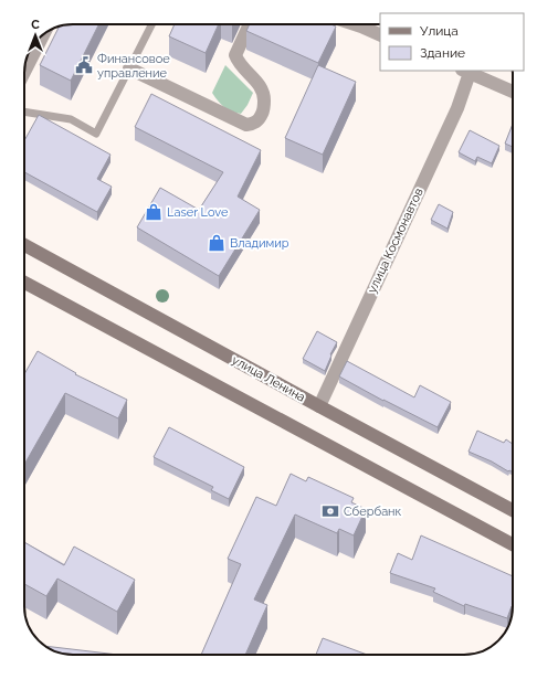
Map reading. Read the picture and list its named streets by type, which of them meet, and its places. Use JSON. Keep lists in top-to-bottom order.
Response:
{
  "streets": {
    "main road": ["улица Ленина"],
    "street": ["улица Космонавтов"]
  },
  "crossings": [
    ["улица Космонавтов", "улица Ленина"]
  ],
  "places": {
    "public building": ["Финансовое управление"],
    "shop": ["Laser Love", "Владимир"],
    "bank": ["Сбербанк"]
  },
  "legend": ["Улица", "Здание"],
  "north": "top"
}
